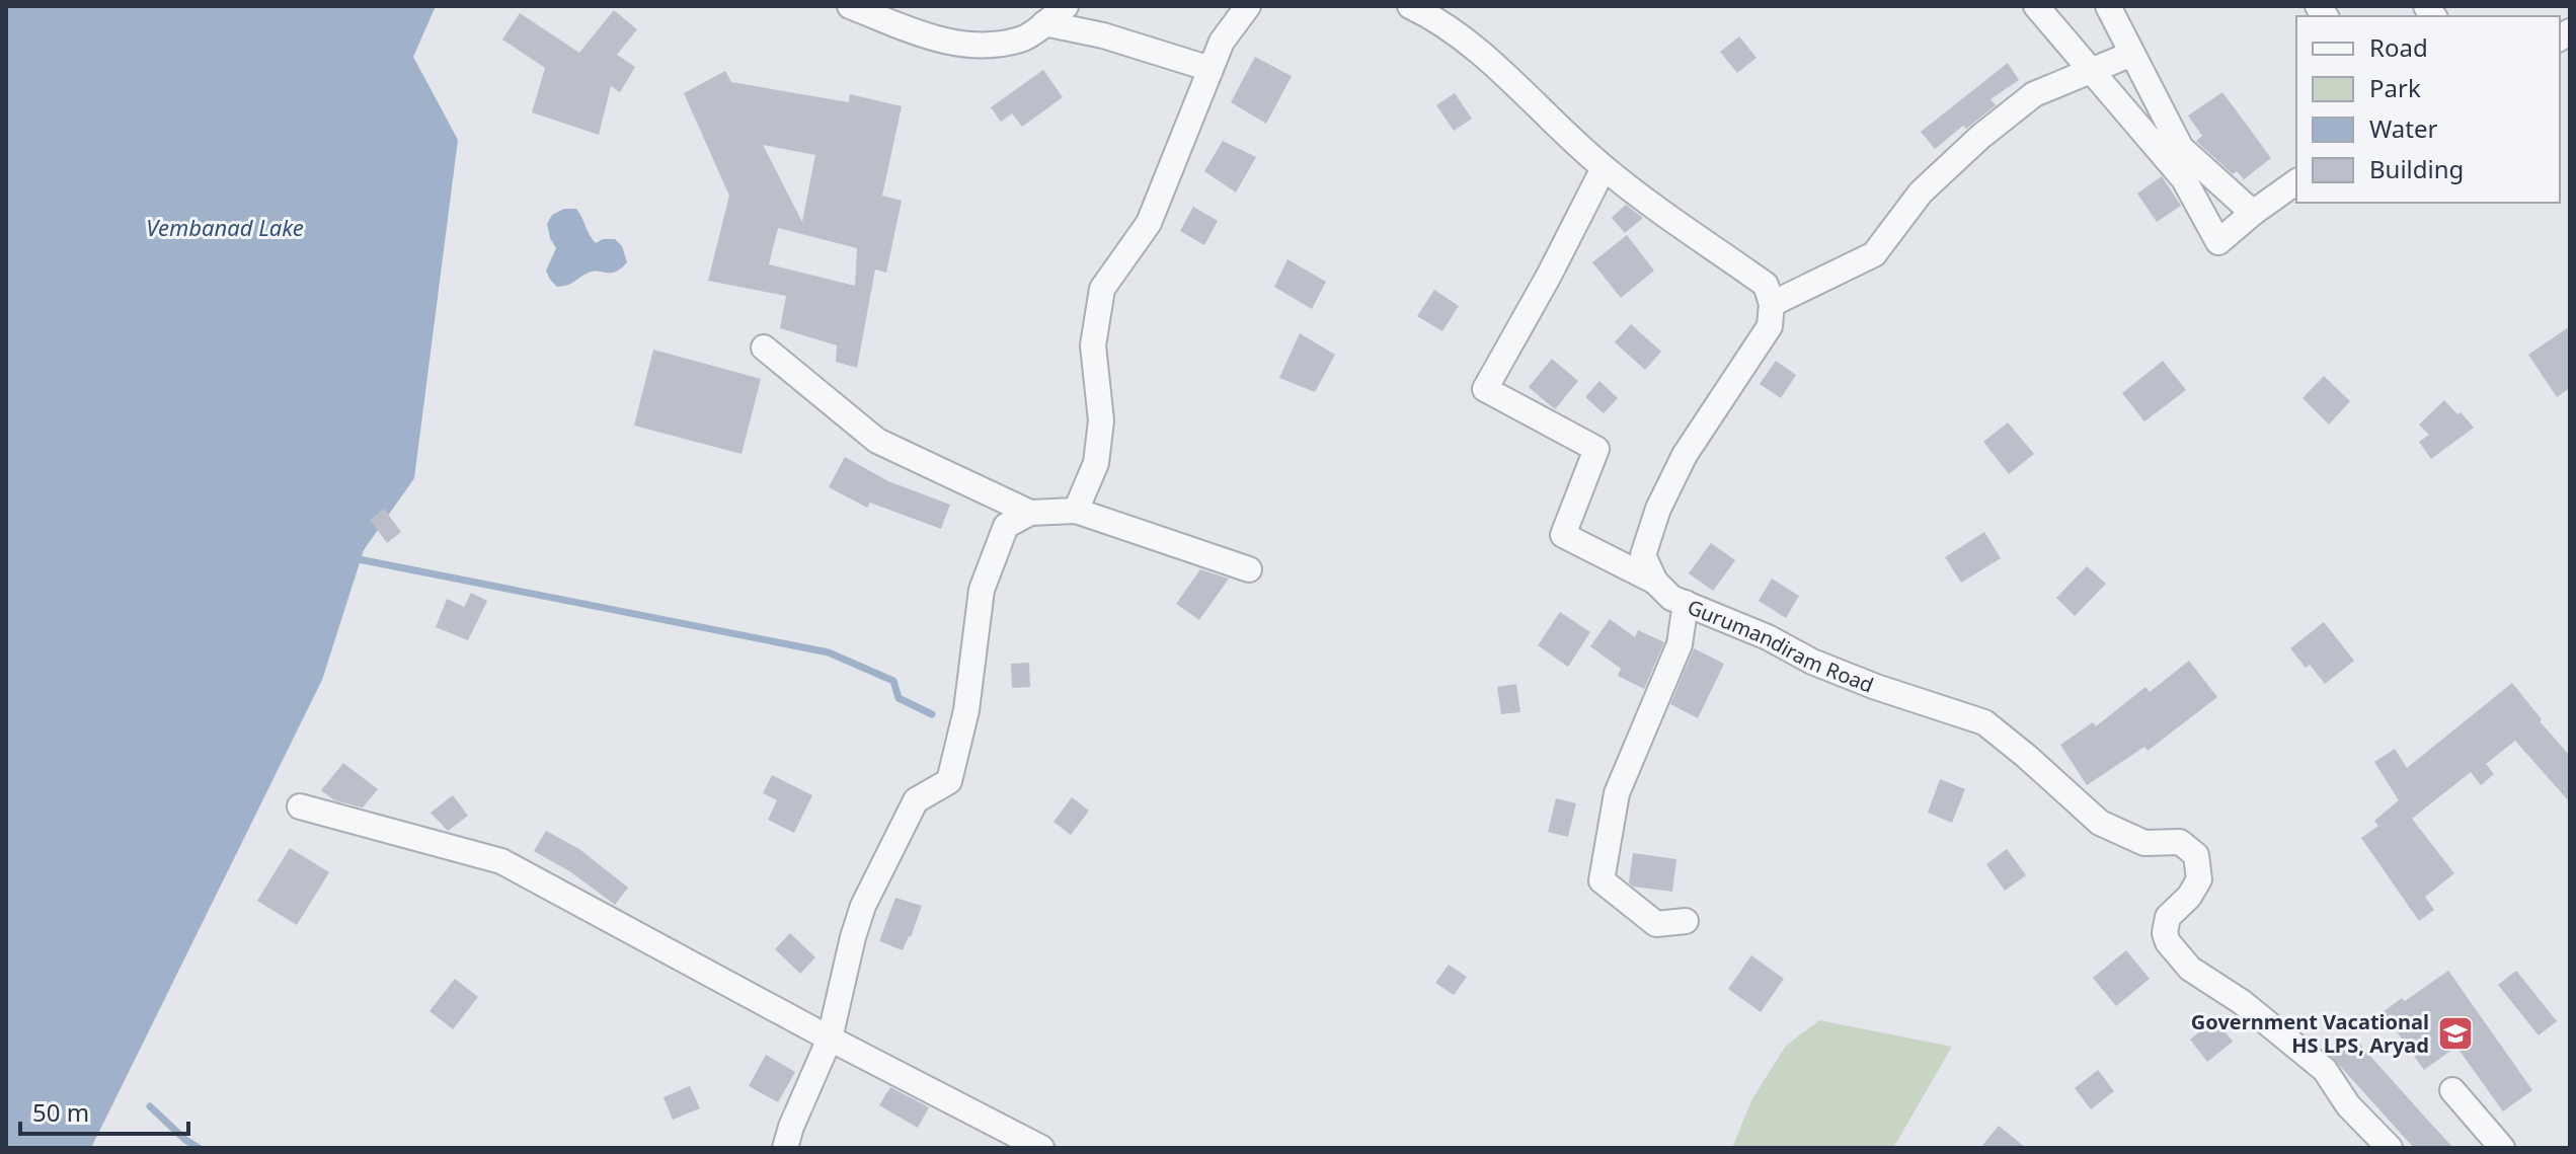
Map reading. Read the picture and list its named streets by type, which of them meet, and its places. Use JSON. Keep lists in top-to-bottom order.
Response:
{
  "streets": {
    "street": ["Gurumandiram Road"]
  },
  "water": ["Vembanad Lake"],
  "places": {
    "school or university": ["Government Vacational HS LPS, Aryad"]
  },
  "legend": [
    "Road",
    "Park",
    "Water",
    "Building"
  ],
  "scale_bar": "50 m"
}
